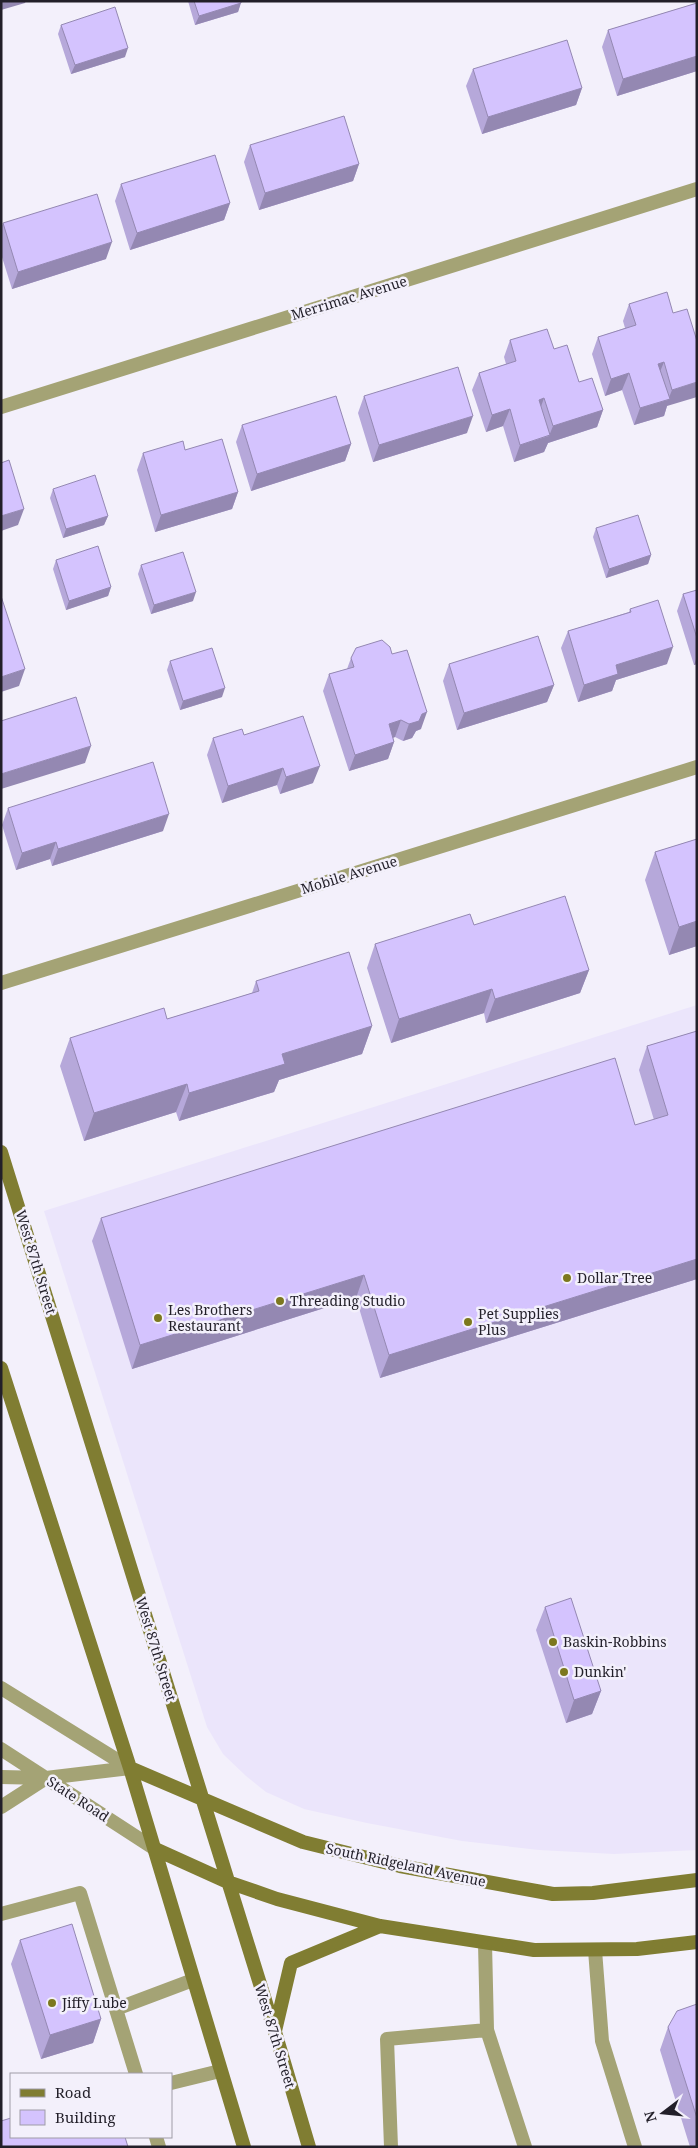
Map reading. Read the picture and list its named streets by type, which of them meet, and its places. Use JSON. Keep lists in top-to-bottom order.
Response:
{
  "streets": {
    "main road": ["West 87th Street", "South Ridgeland Avenue"],
    "street": ["Merrimac Avenue", "Mobile Avenue", "State Road"]
  },
  "crossings": [
    ["West 87th Street", "South Ridgeland Avenue"]
  ],
  "places": [
    "Dollar Tree",
    "Threading Studio",
    "Les Brothers Restaurant",
    "Pet Supplies Plus",
    "Baskin-Robbins",
    "Dunkin'",
    "Jiffy Lube"
  ],
  "legend": ["Road", "Building"],
  "north": "left"
}
